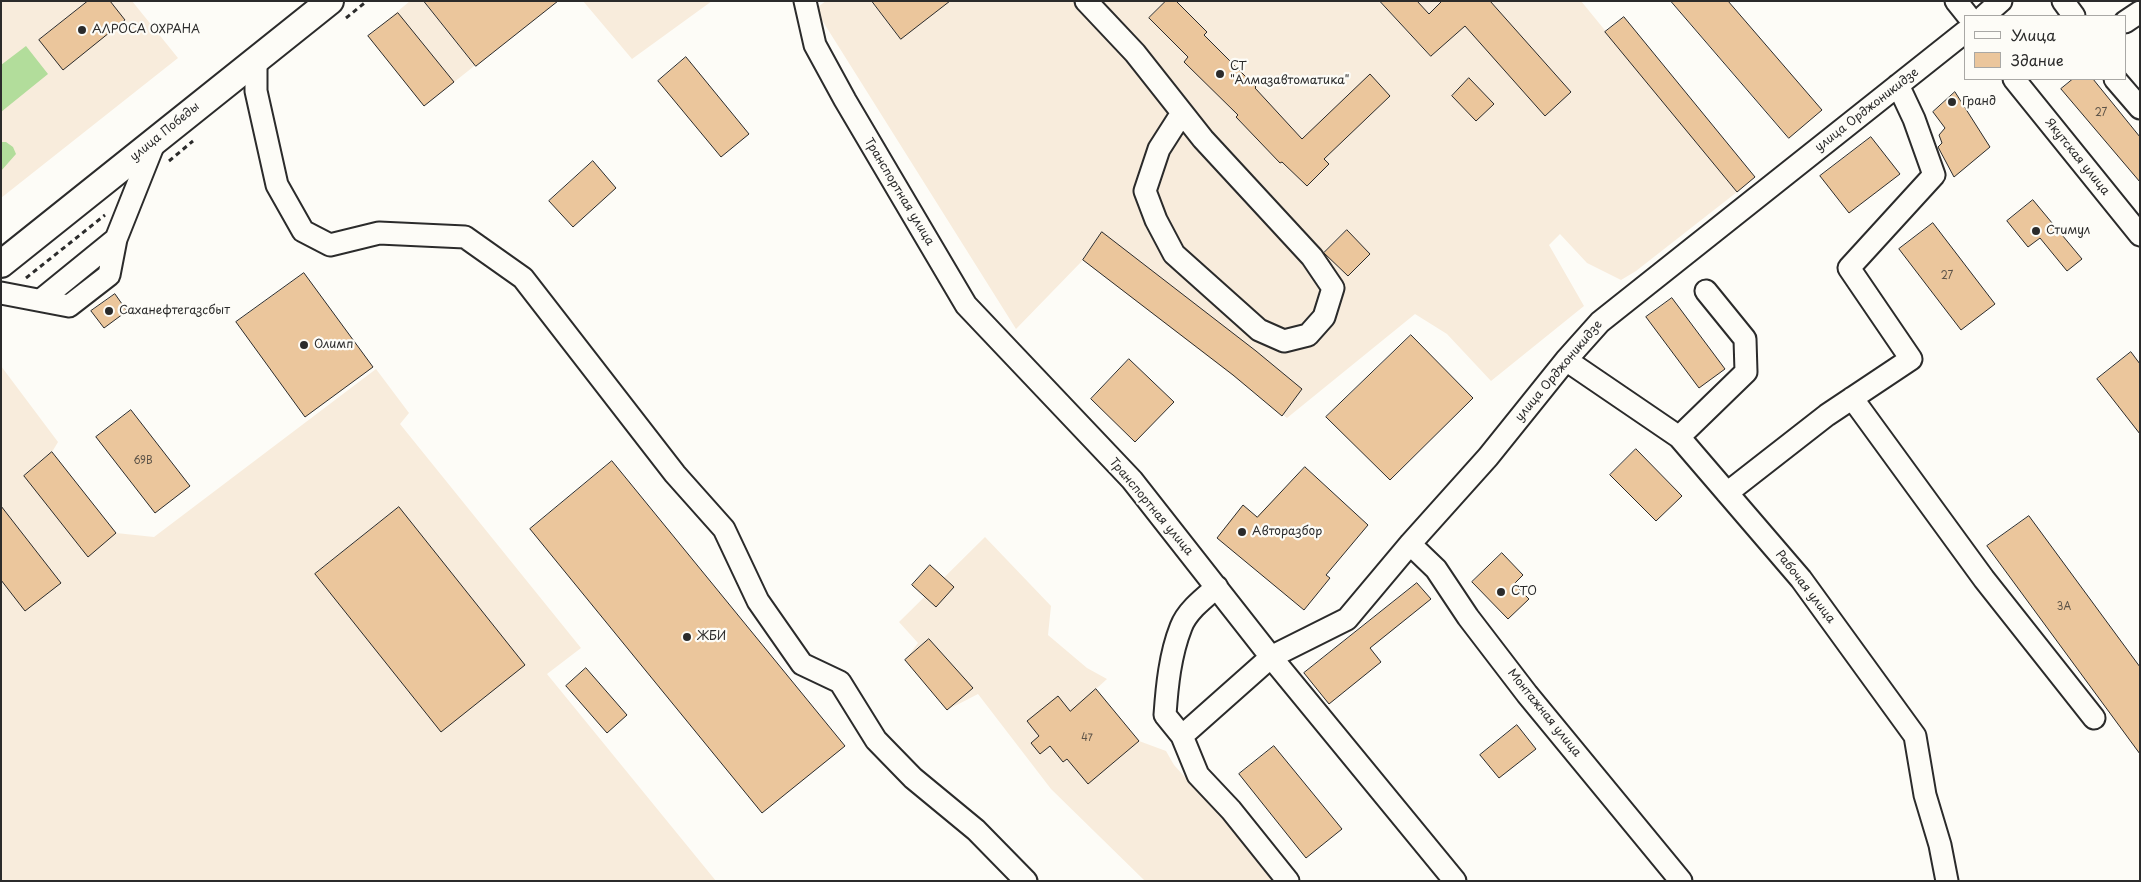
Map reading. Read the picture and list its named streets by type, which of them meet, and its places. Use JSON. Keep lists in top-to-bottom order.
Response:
{
  "streets": {
    "main road": ["улица Победы"],
    "street": [
      "улица Орджоникидзе",
      "Якутская улица",
      "Транспортная улица",
      "Рабочая улица",
      "Монтажная улица"
    ]
  },
  "crossings": [
    ["улица Орджоникидзе", "Транспортная улица"],
    ["улица Орджоникидзе", "Рабочая улица"],
    ["улица Орджоникидзе", "Монтажная улица"]
  ],
  "places": [
    "АЛРОСА ОХРАНА",
    "СТ \"Алмазавтоматика\"",
    "Гранд",
    "Стимул",
    "Саханефтегазсбыт",
    "Олимп",
    "Авторазбор",
    "СТО",
    "ЖБИ"
  ],
  "house_numbers": [
    "27",
    "27",
    "69В",
    "3А",
    "47"
  ],
  "legend": ["Улица", "Здание"]
}
